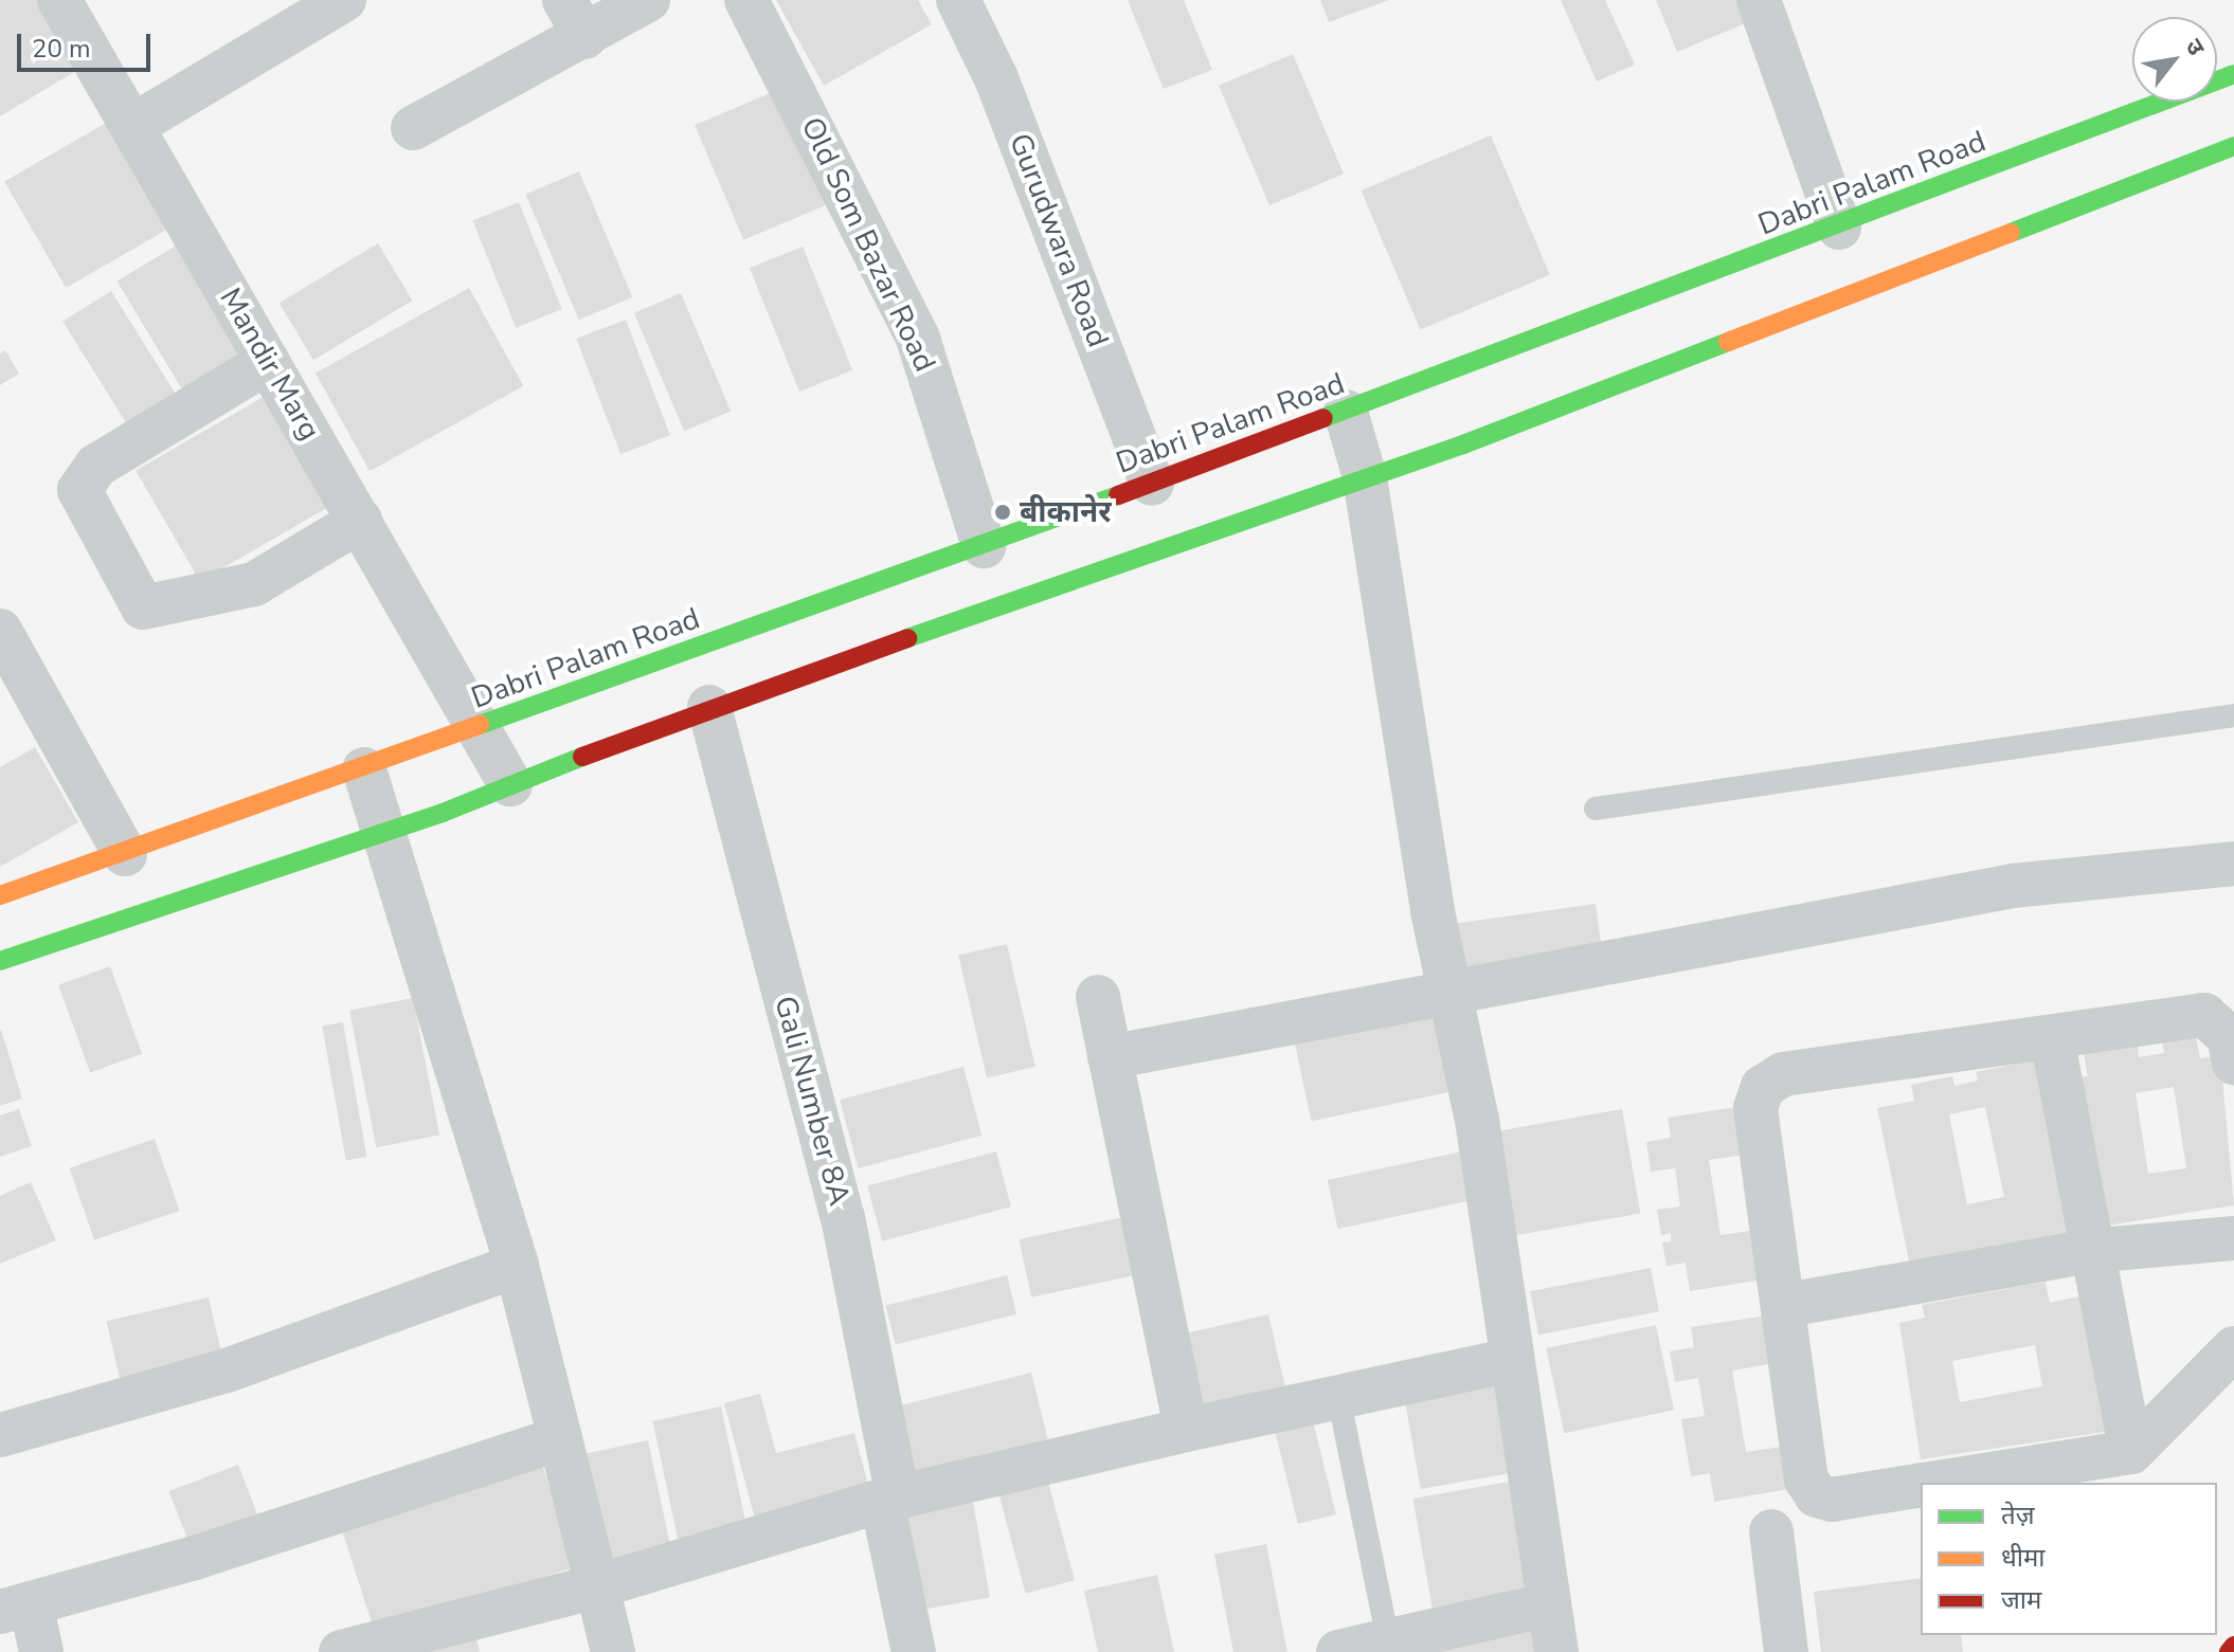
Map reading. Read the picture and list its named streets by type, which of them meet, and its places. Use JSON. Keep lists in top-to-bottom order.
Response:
{
  "streets": {
    "main road": ["Dabri Palam Road"],
    "street": [
      "Gurudwara Road",
      "Old Som Bazar Road",
      "Mandir Marg",
      "Gali Number 8A"
    ]
  },
  "crossings": [
    ["Dabri Palam Road", "Gurudwara Road"],
    ["Dabri Palam Road", "Old Som Bazar Road"],
    ["Dabri Palam Road", "Mandir Marg"]
  ],
  "places": ["बीकानेर"],
  "legend": ["तेज़", "धीमा", "जाम"],
  "scale_bar": "20 m",
  "north": "top right"
}
